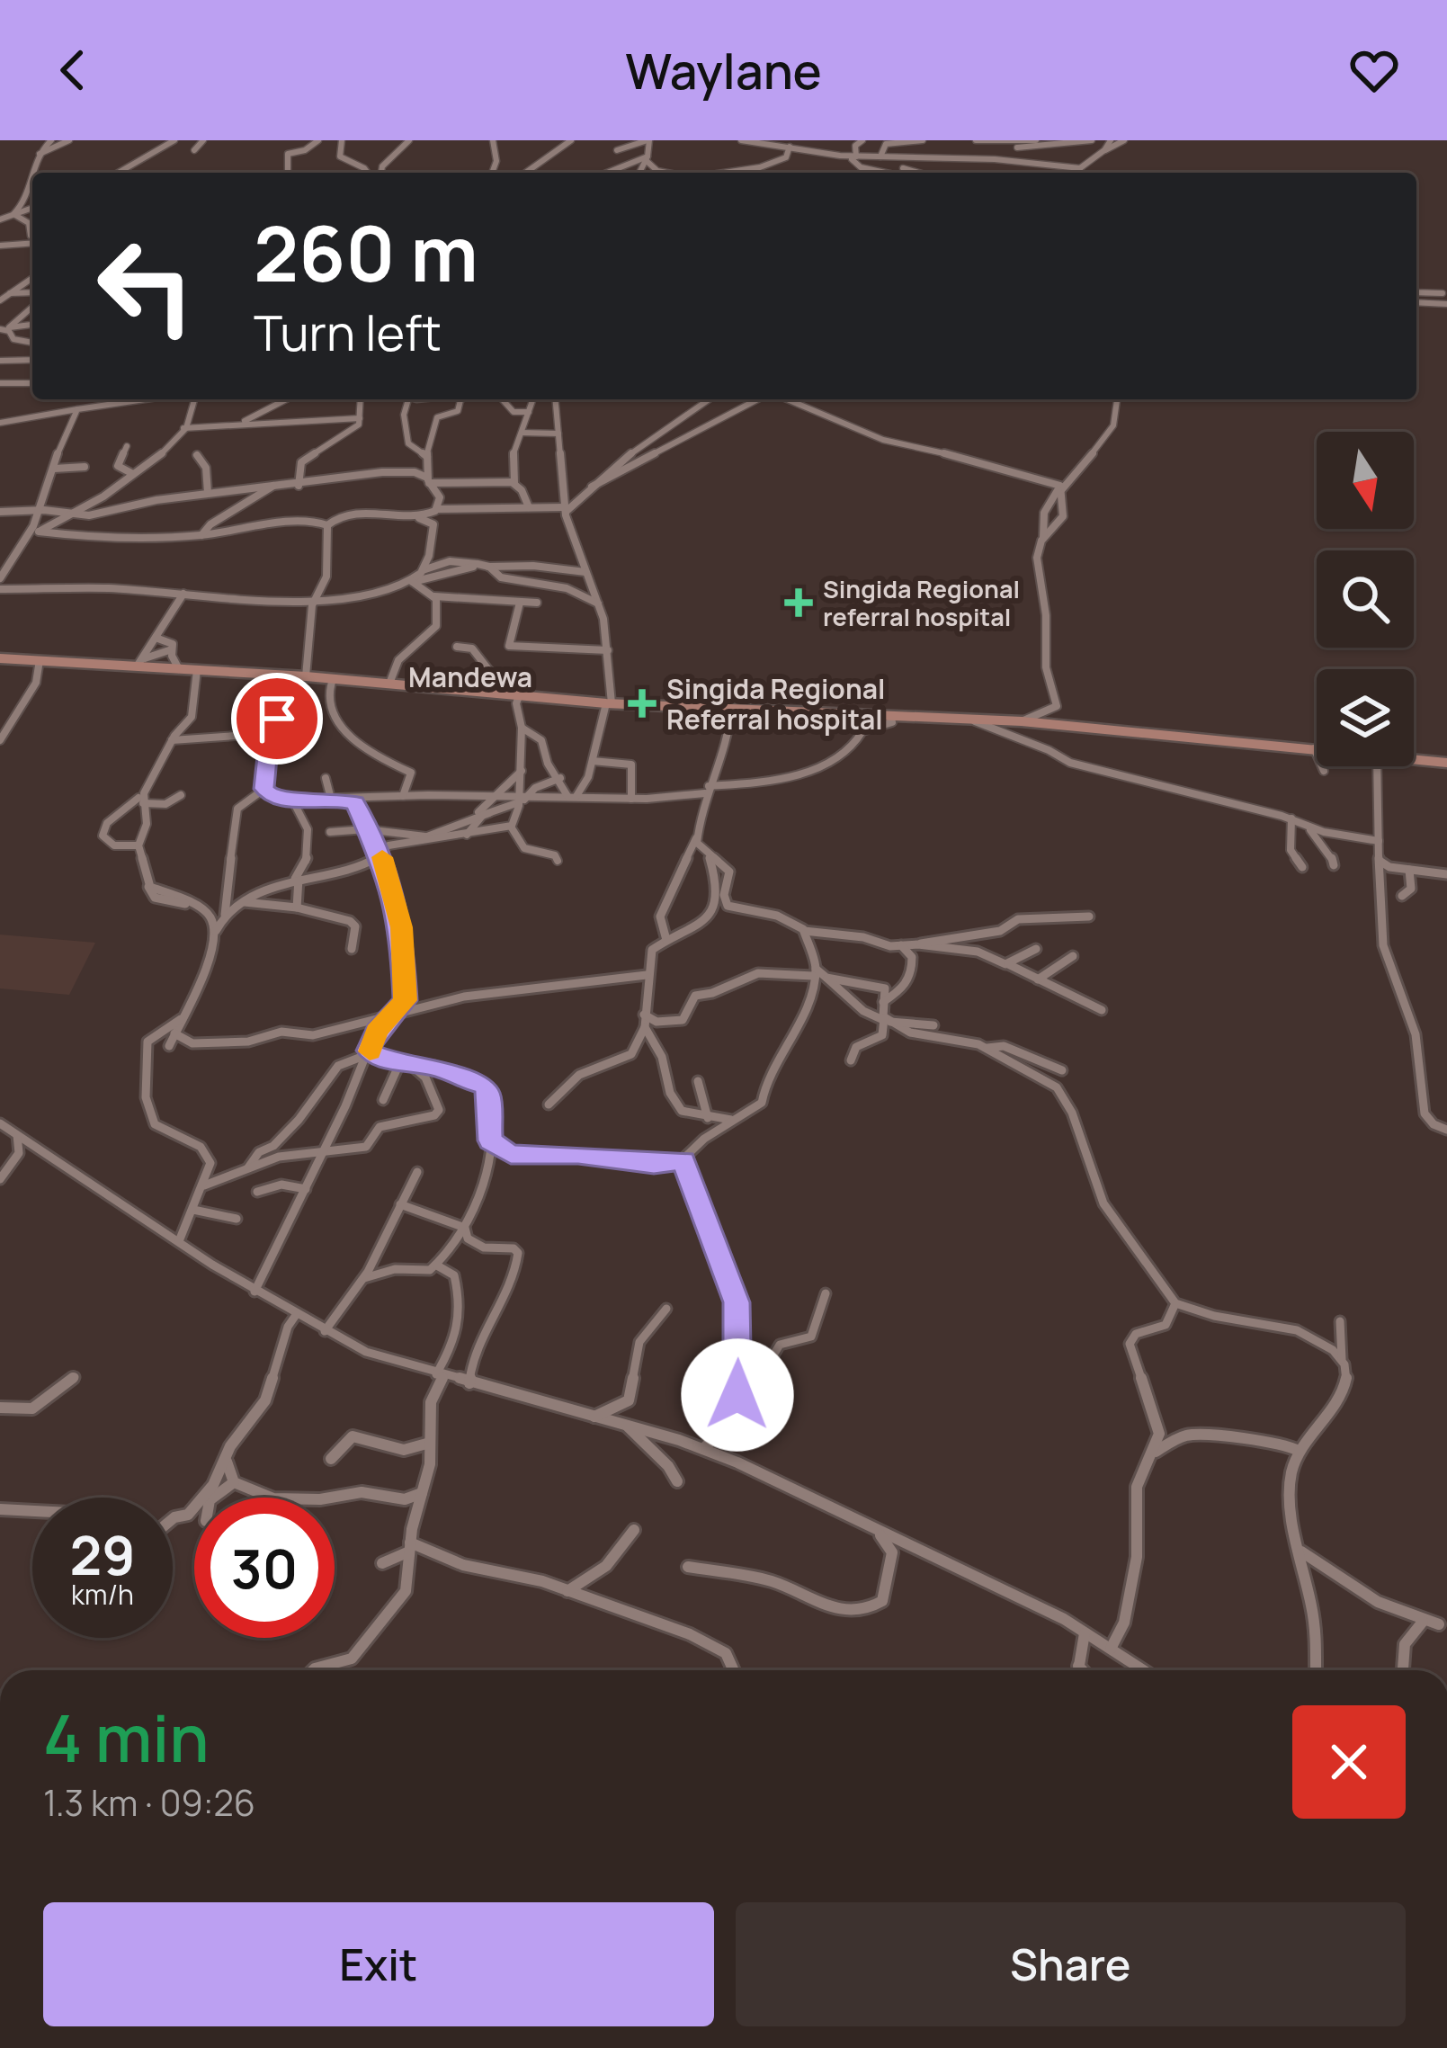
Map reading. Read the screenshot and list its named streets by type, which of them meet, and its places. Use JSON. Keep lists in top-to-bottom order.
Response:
{
  "districts": ["Mandewa"],
  "places": {
    "health": ["Singida Regional referral hospital", "Singida Regional Referral hospital"]
  },
  "north": "bottom",
  "page": {
    "header": "Waylane",
    "turn": ["260 m", "Turn left"],
    "speed": "29 km/h",
    "limit": "30",
    "heading": ["4 min", "1.3 km · 09:26"],
    "buttons": ["Exit", "Share"]
  }
}
